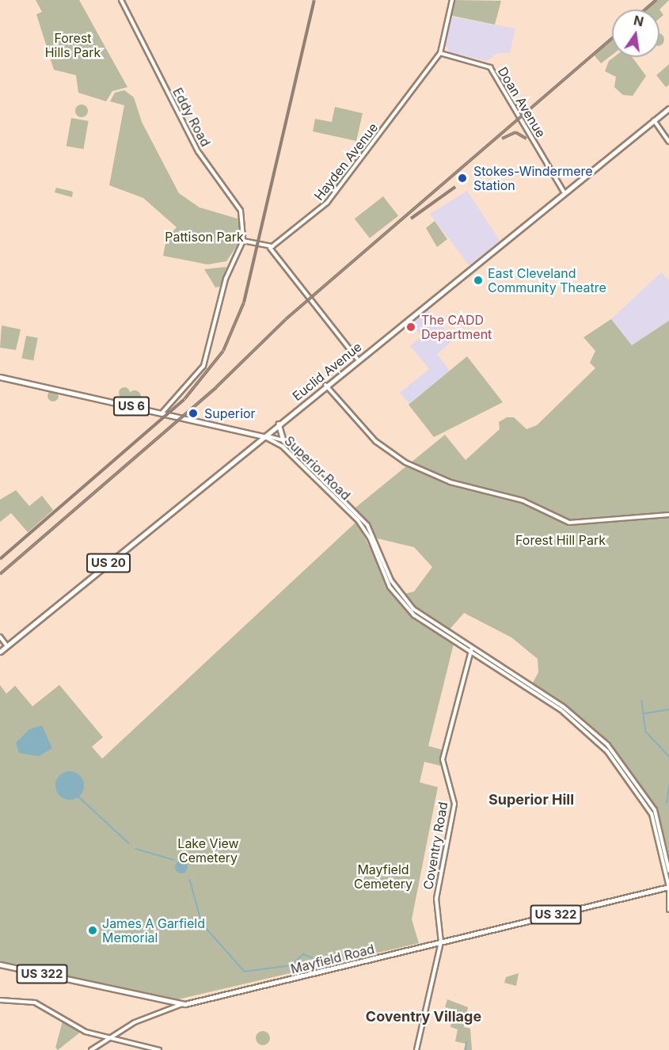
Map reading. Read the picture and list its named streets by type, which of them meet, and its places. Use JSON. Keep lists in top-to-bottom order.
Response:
{
  "streets": {
    "main road": [
      "Euclid Avenue",
      "US 6",
      "US 20",
      "US 322",
      "Mayfield Road"
    ],
    "street": [
      "Doan Avenue",
      "Eddy Road",
      "Hayden Avenue",
      "Superior Road",
      "Coventry Road"
    ]
  },
  "crossings": [
    ["Doan Avenue", "Hayden Avenue"],
    ["Doan Avenue", "Euclid Avenue"],
    ["Euclid Avenue", "US 6"],
    ["Euclid Avenue", "Superior Road"],
    ["US 6", "Superior Road"],
    ["Superior Road", "Coventry Road"],
    ["Superior Road", "Mayfield Road"],
    ["Coventry Road", "Mayfield Road"]
  ],
  "districts": ["Superior Hill", "Coventry Village"],
  "parks": [
    "Forest Hills Park",
    "Pattison Park",
    "Forest Hill Park",
    "Lake View Cemetery",
    "Mayfield Cemetery"
  ],
  "places": [
    "Stokes-Windermere Station",
    "East Cleveland Community Theatre",
    "The CADD Department",
    "Superior",
    "James A Garfield Memorial"
  ],
  "north": "top"
}
